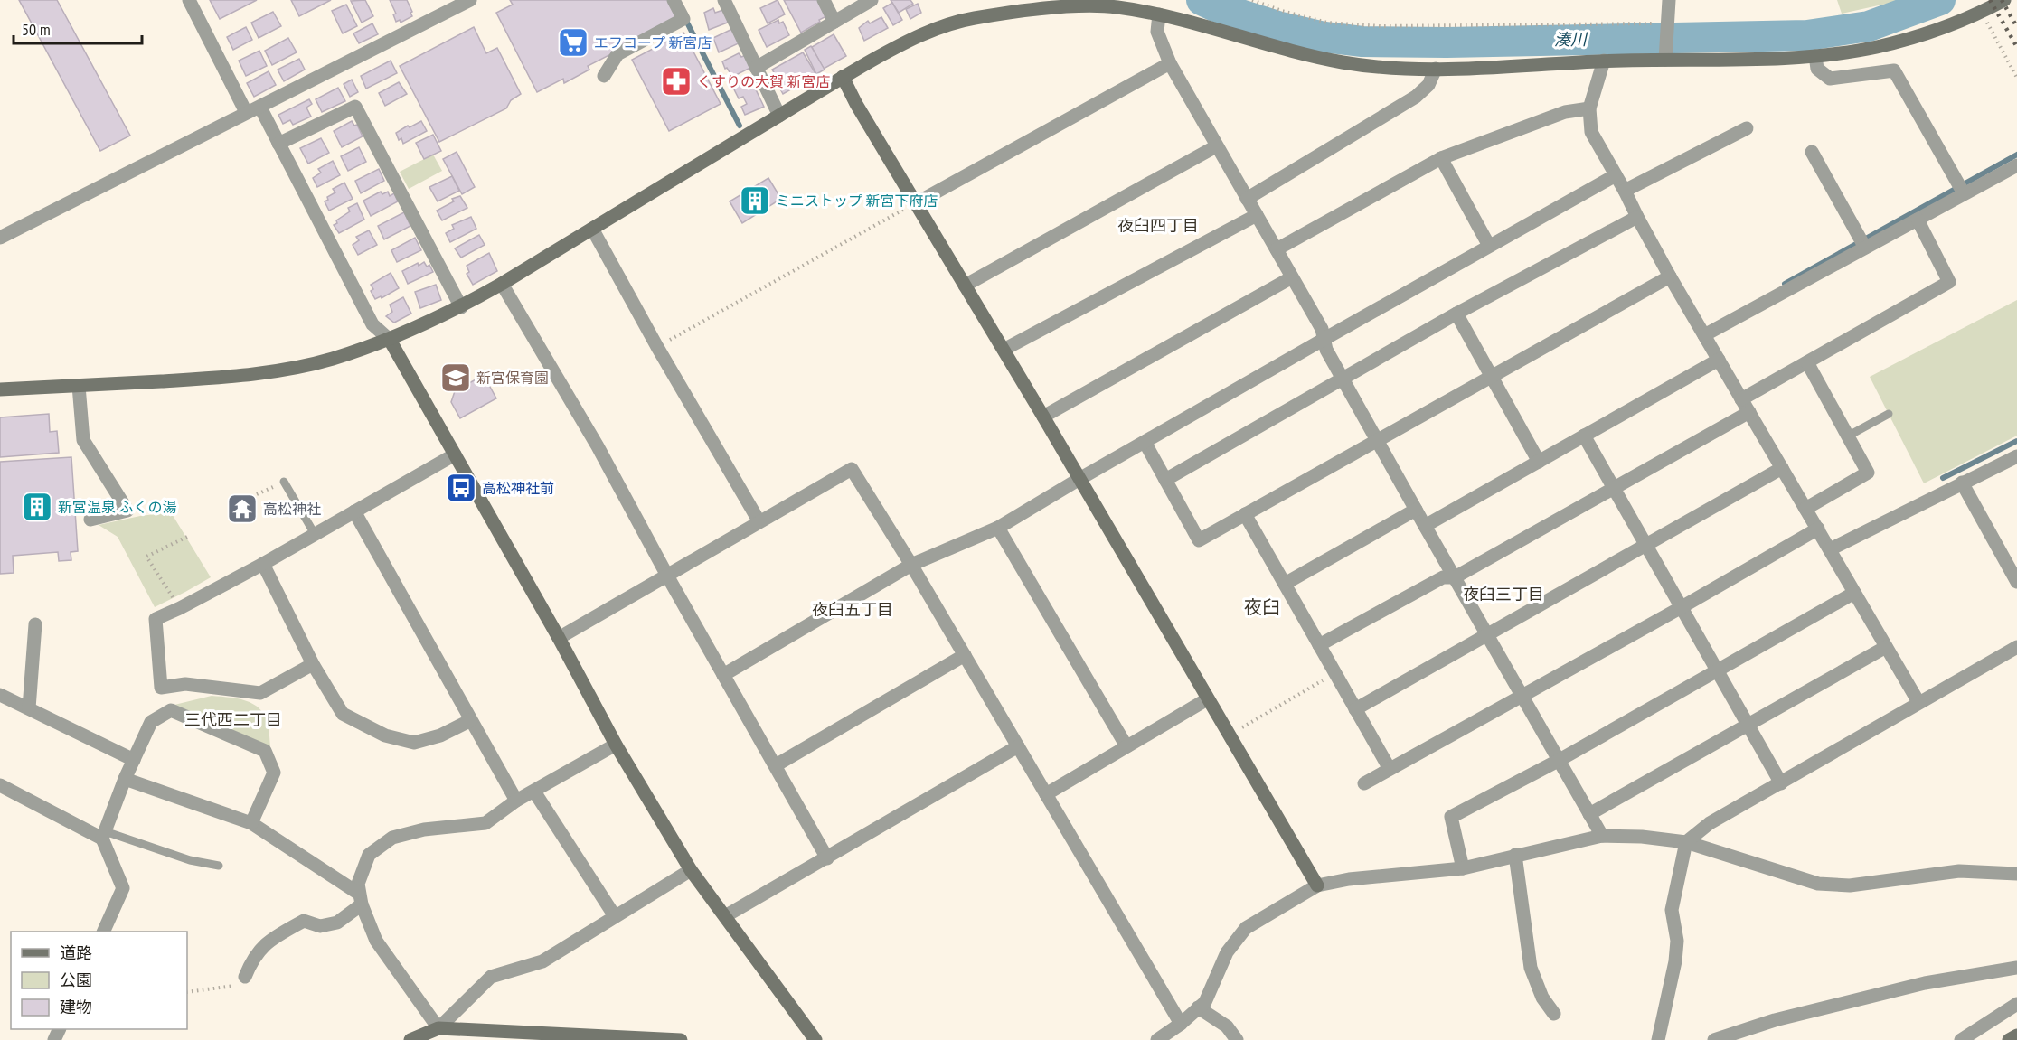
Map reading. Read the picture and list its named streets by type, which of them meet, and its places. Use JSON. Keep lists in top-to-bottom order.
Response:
{
  "districts": [
    "夜臼四丁目",
    "夜臼三丁目",
    "夜臼",
    "夜臼五丁目",
    "三代西二丁目"
  ],
  "water": ["湊川"],
  "places": {
    "supermarket": ["エフコープ 新宮店"],
    "pharmacy": ["くすりの大賀 新宮店"],
    "building": ["ミニストップ 新宮下府店", "新宮温泉 ふくの湯"],
    "school or university": ["新宮保育園"],
    "bus stop": ["高松神社前"],
    "temple": ["高松神社"]
  },
  "legend": ["道路", "公園", "建物"],
  "scale_bar": "50 m"
}
